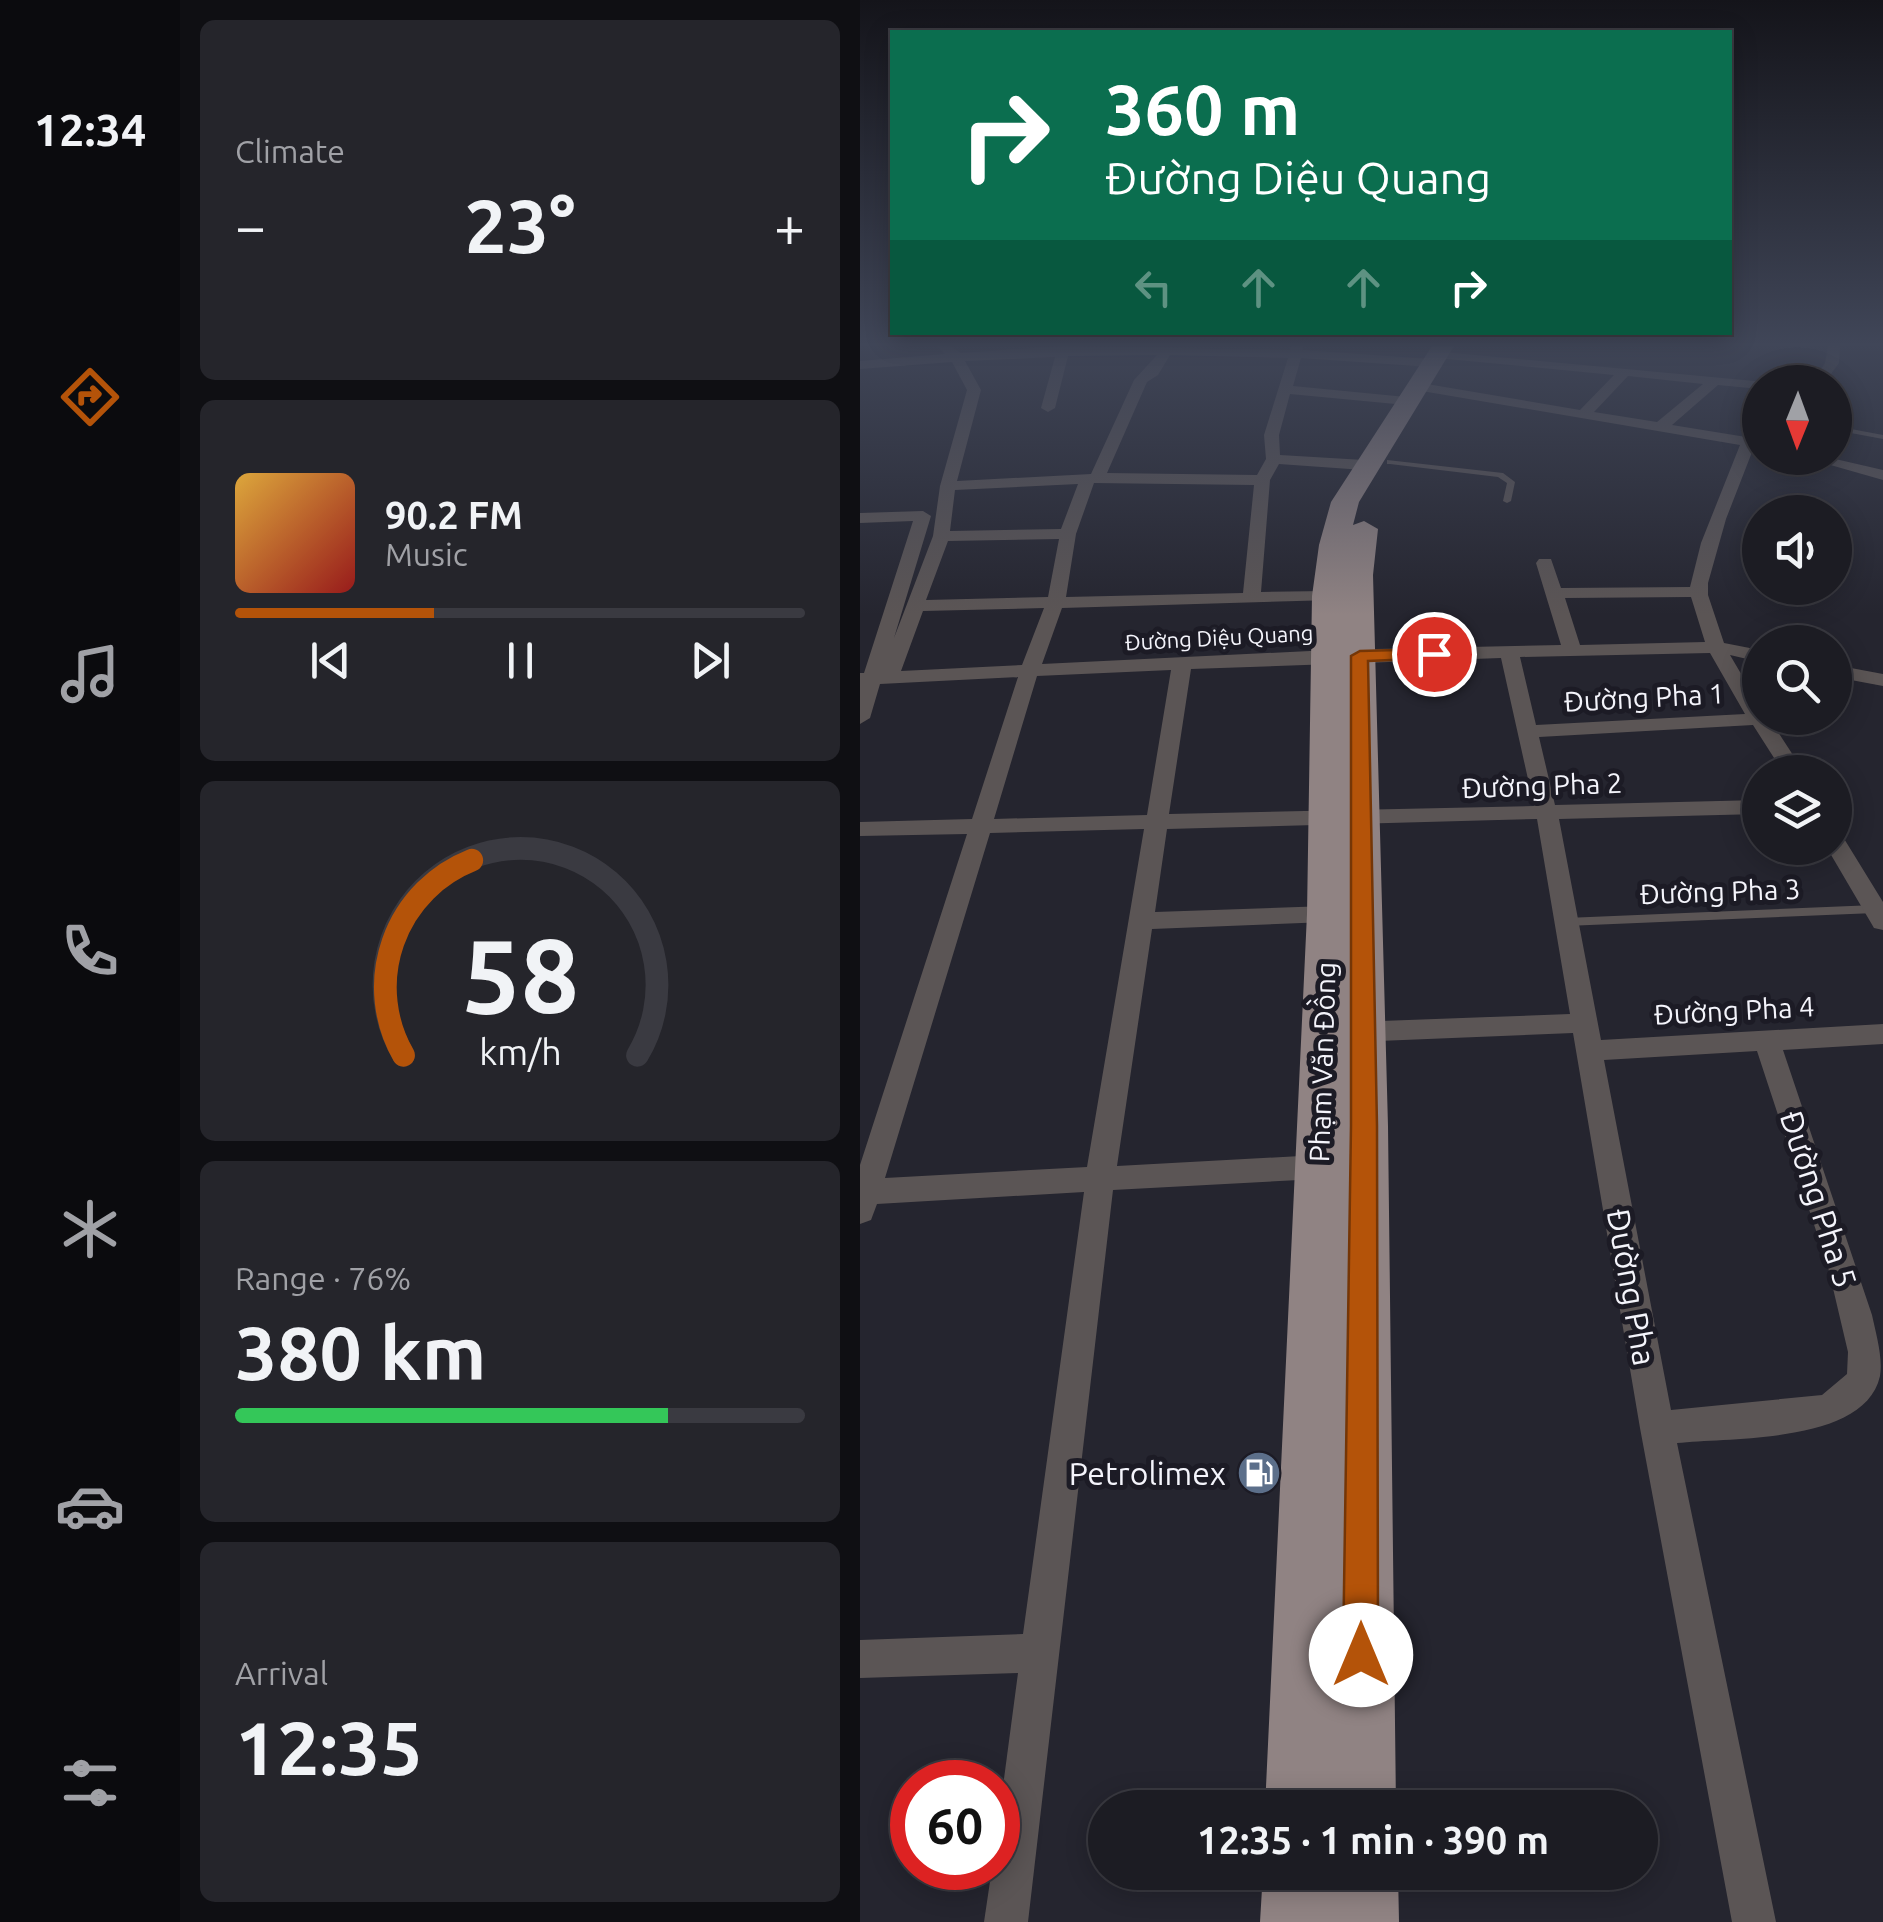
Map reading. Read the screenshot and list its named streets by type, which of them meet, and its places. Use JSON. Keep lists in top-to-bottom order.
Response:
{
  "streets": {
    "main road": ["Phạm Văn Đồng"],
    "street": [
      "Đường Diệu Quang",
      "Đường Pha 1",
      "Đường Pha 2",
      "Đường Pha 4",
      "Đường Pha 5",
      "Đường Pha"
    ],
    "lane": ["Đường Pha 3"]
  },
  "crossings": [
    ["Đường Diệu Quang", "Phạm Văn Đồng"],
    ["Đường Diệu Quang", "Đường Pha"],
    ["Đường Pha 1", "Đường Pha"],
    ["Đường Pha 2", "Phạm Văn Đồng"],
    ["Đường Pha 2", "Đường Pha"],
    ["Đường Pha 3", "Đường Pha"],
    ["Đường Pha 4", "Phạm Văn Đồng"],
    ["Đường Pha 4", "Đường Pha 5"],
    ["Đường Pha 4", "Đường Pha"],
    ["Đường Pha 5", "Đường Pha"]
  ],
  "places": {
    "fuel station": ["Petrolimex"]
  },
  "north": "bottom",
  "page": {
    "tabs": "12:34",
    "tile": [
      "Climate",
      ["Range · 76%", "380 km"],
      ["Arrival", "12:35"]
    ],
    "turn": ["360 m", "Đường Diệu Quang"],
    "heat": ["−", "23°", "+"],
    "song": ["90.2 FM", "Music"],
    "limit": "60",
    "trip": "12:35 · 1 min · 390 m",
    "gauge": ["58", "km/h"]
  }
}
